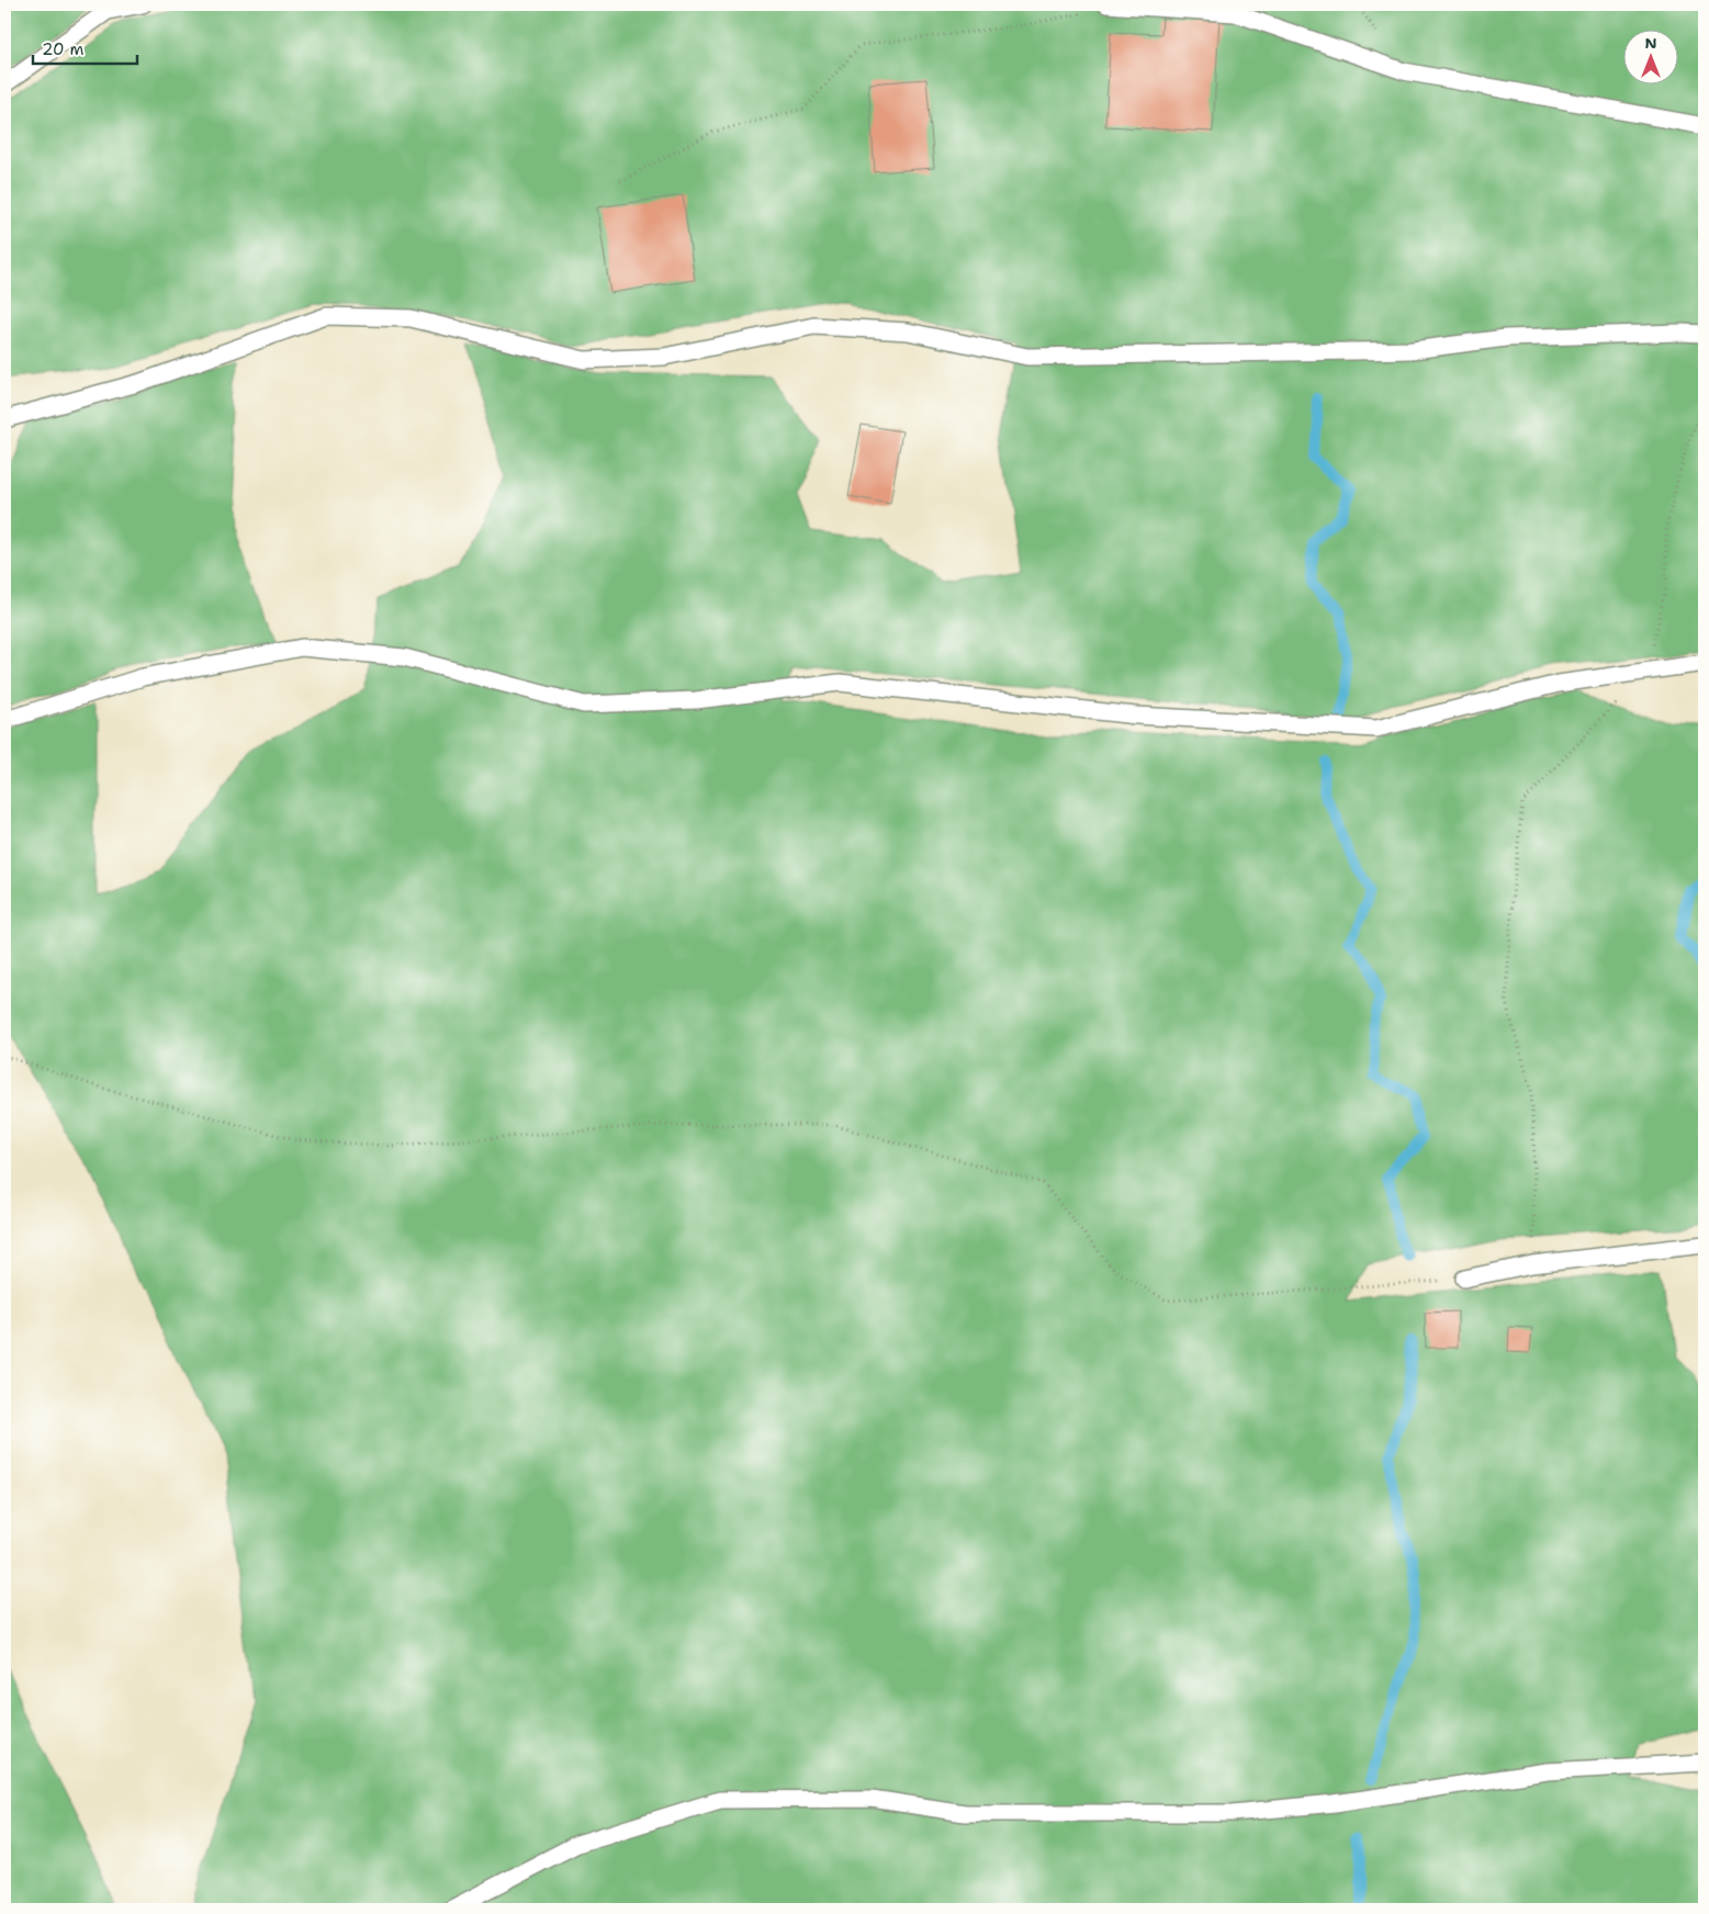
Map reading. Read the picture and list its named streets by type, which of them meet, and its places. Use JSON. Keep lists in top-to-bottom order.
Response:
{
  "scale_bar": "20 m",
  "north": "top"
}
